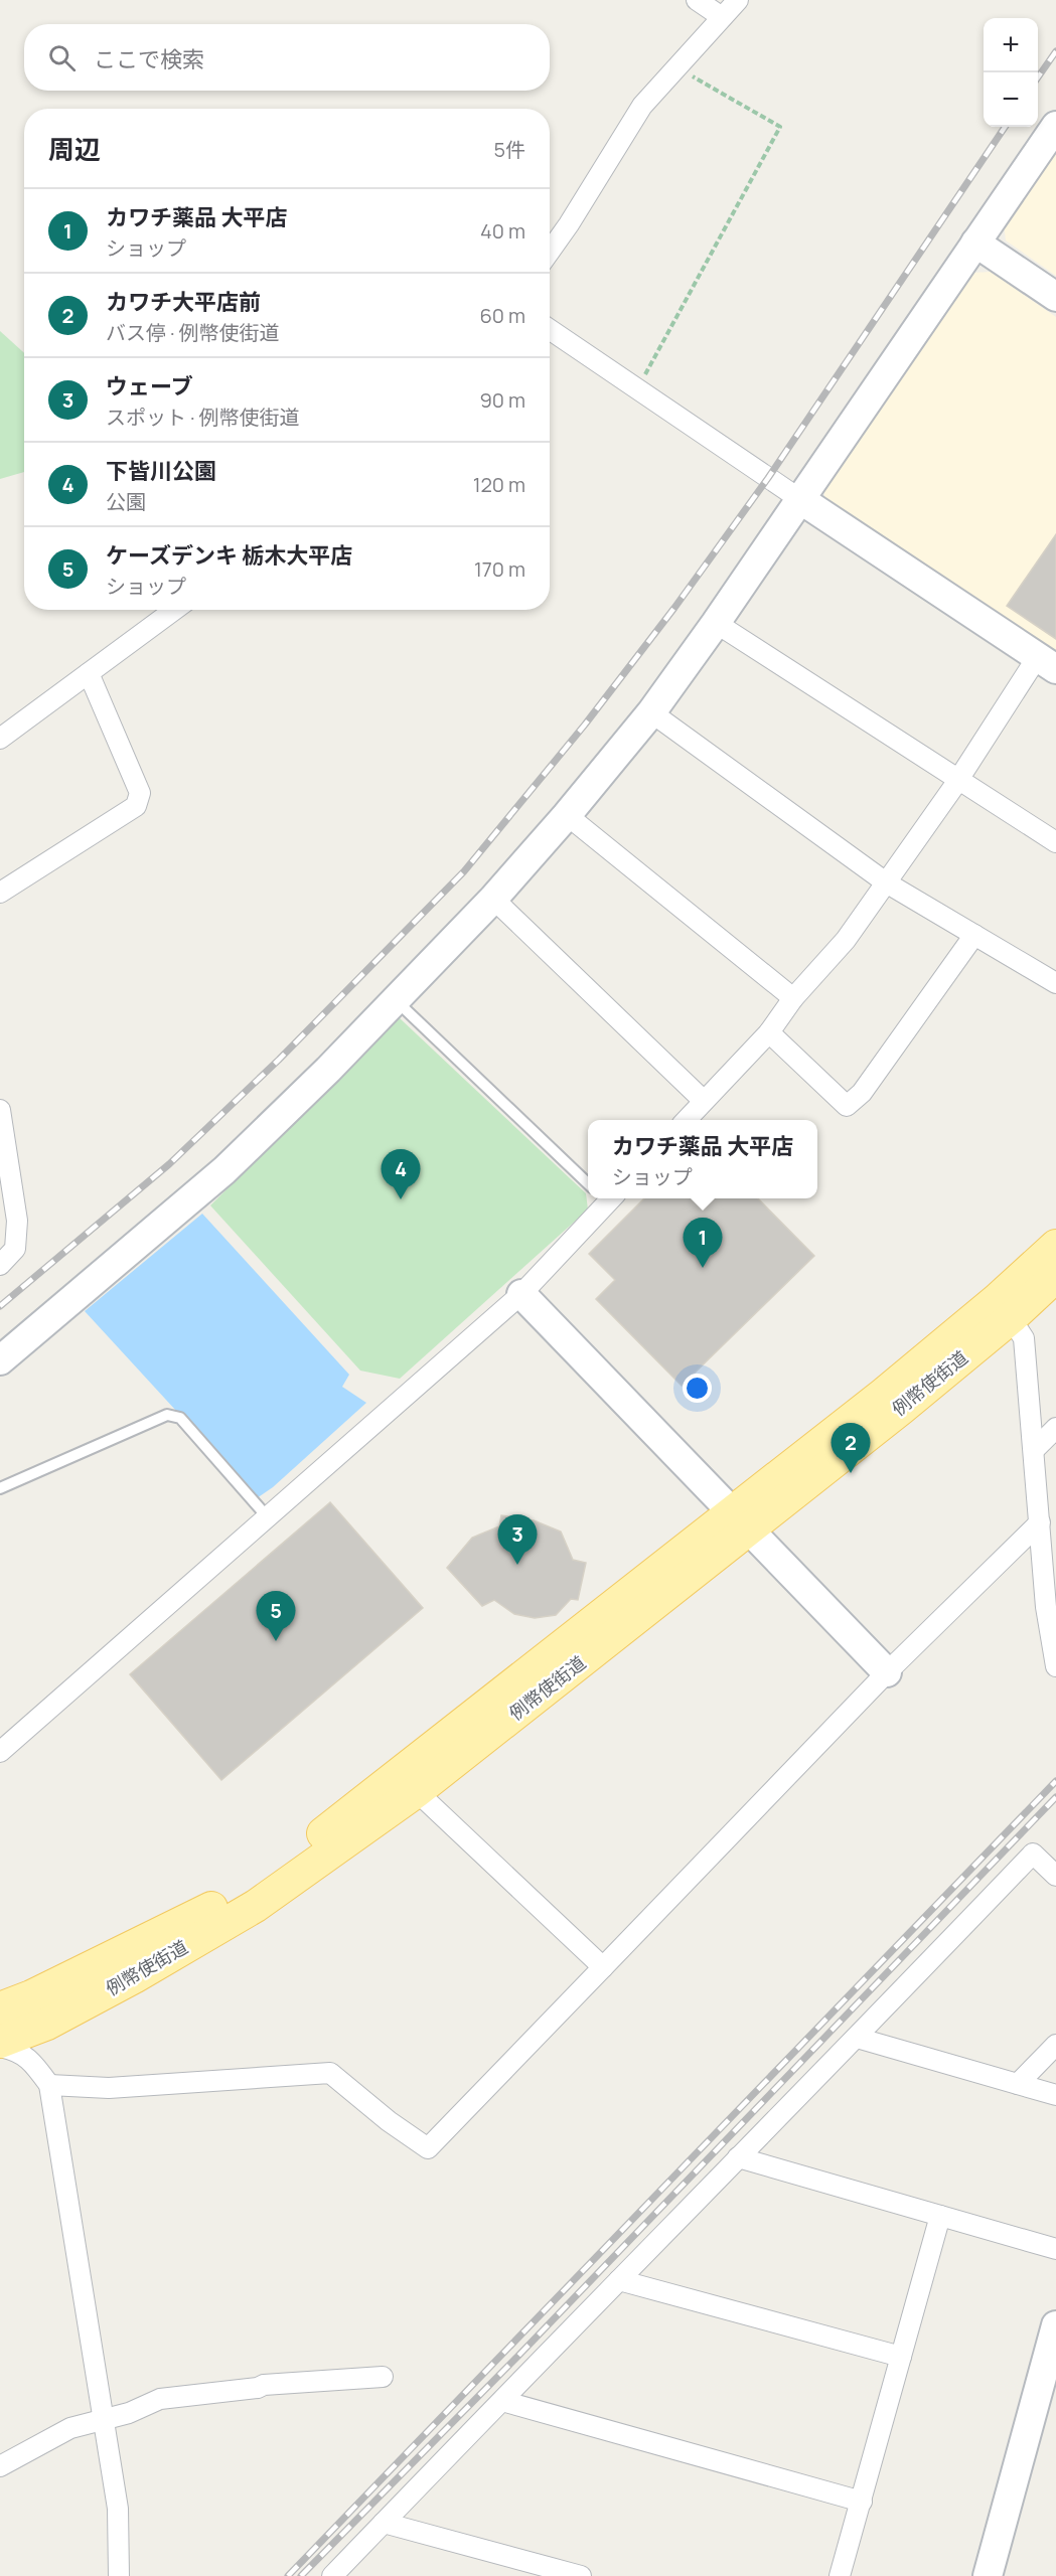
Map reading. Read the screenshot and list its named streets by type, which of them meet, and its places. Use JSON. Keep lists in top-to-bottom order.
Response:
{
  "streets": {
    "main road": ["例幣使街道"]
  },
  "page": {
    "map_buttons": ["+", "−"],
    "search": "ここで検索",
    "heading": ["周辺", "5件"],
    "list": [
      {
        "mark": "1",
        "name": "カワチ薬品 大平店",
        "note": "ショップ",
        "value": "40 m"
      },
      {
        "mark": "2",
        "name": "カワチ大平店前",
        "note": "バス停 · 例幣使街道",
        "value": "60 m"
      },
      {
        "mark": "3",
        "name": "ウェーブ",
        "note": "スポット · 例幣使街道",
        "value": "90 m"
      },
      {
        "mark": "4",
        "name": "下皆川公園",
        "note": "公園",
        "value": "120 m"
      },
      {
        "mark": "5",
        "name": "ケーズデンキ 栃木大平店",
        "note": "ショップ",
        "value": "170 m"
      }
    ],
    "popup": ["カワチ薬品 大平店", "ショップ"],
    "pins": [
      "4",
      "1",
      "2",
      "3",
      "5"
    ]
  }
}
